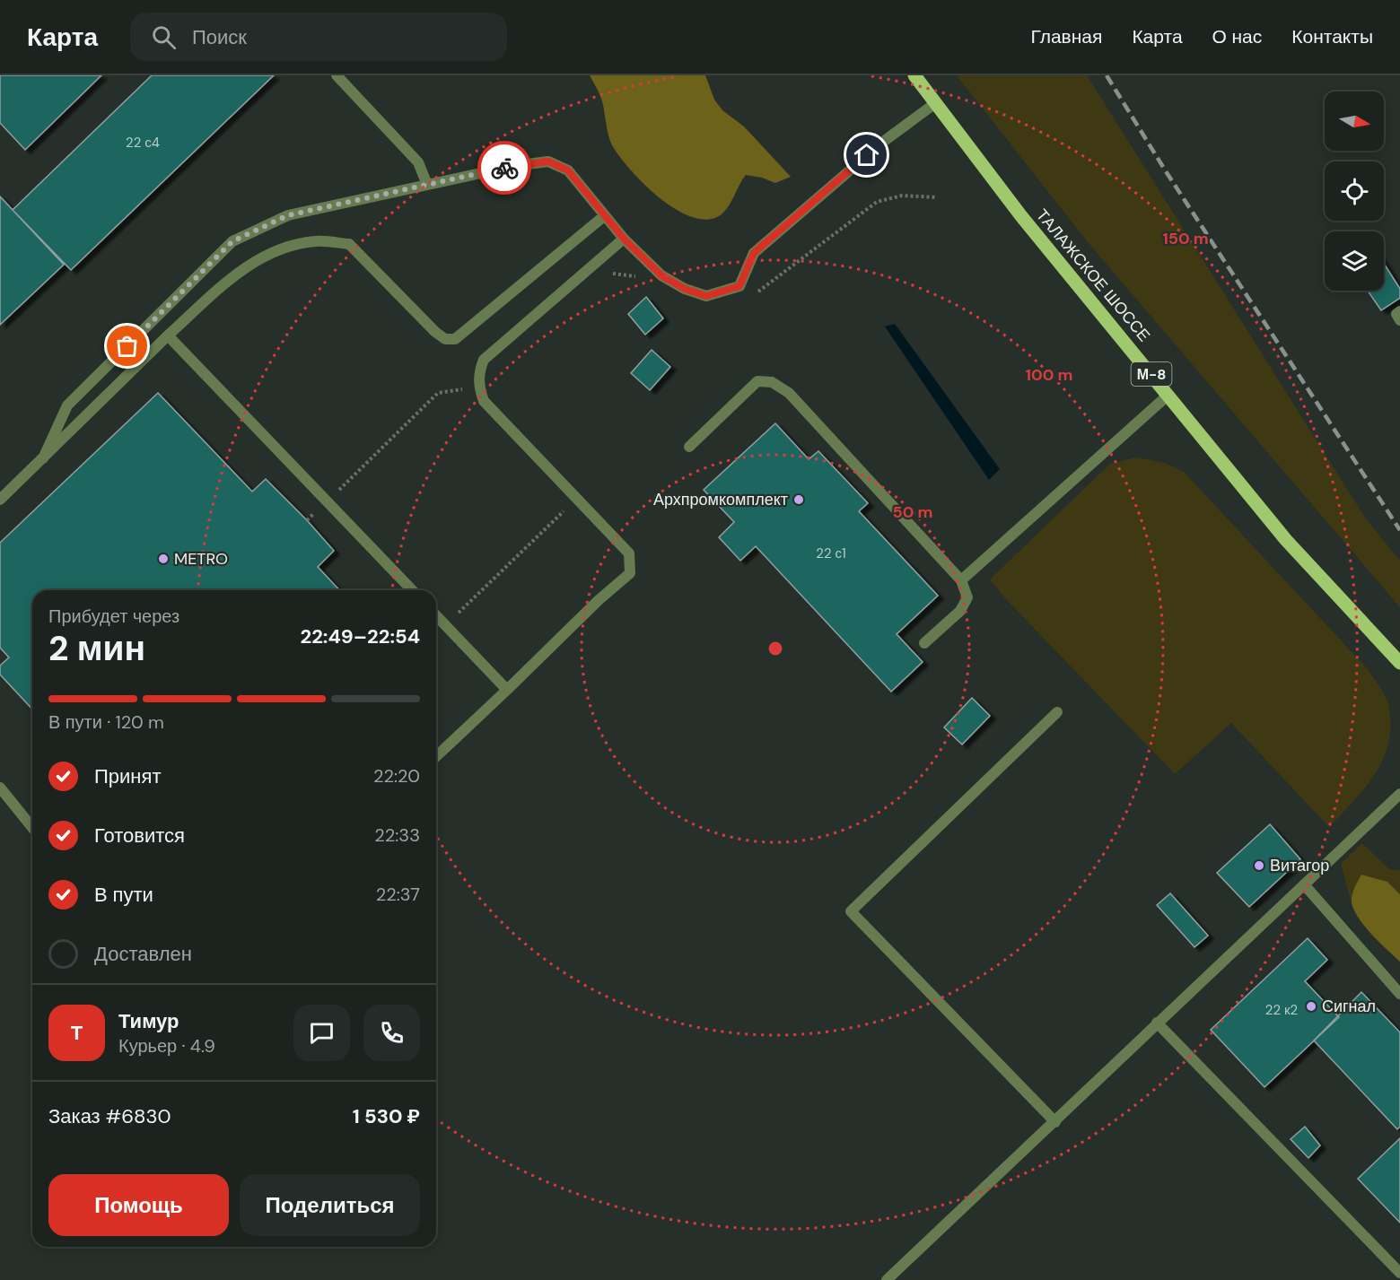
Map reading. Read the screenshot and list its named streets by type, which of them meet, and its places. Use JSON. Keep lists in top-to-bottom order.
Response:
{
  "streets": {
    "main road": ["ТАЛАЖСКОЕ ШОССЕ", "М-8"]
  },
  "places": [
    "Архпромкомплект",
    "METRO",
    "Витагор",
    "Сигнал"
  ],
  "house_numbers": ["22 с4", "22 с1", "22 к2"],
  "north": "right",
  "page": {
    "header": "Карта",
    "search": "Поиск",
    "nav": [
      "Главная",
      "Карта",
      "О нас",
      "Контакты"
    ],
    "heading": ["2 мин", "Прибудет через", "22:49–22:54"],
    "panel": [
      "Тимур",
      "Курьер · 4.9",
      "Заказ #6830",
      "1 530 ₽"
    ],
    "bar": "В пути · 120 m",
    "list": [
      ["Принят", "22:20"],
      ["Готовится", "22:33"],
      ["В пути", "22:37"],
      "Доставлен"
    ],
    "round": "Т",
    "buttons": ["Помощь", "Поделиться"]
  },
  "rings": ["150 m", "100 m", "50 m"]
}
